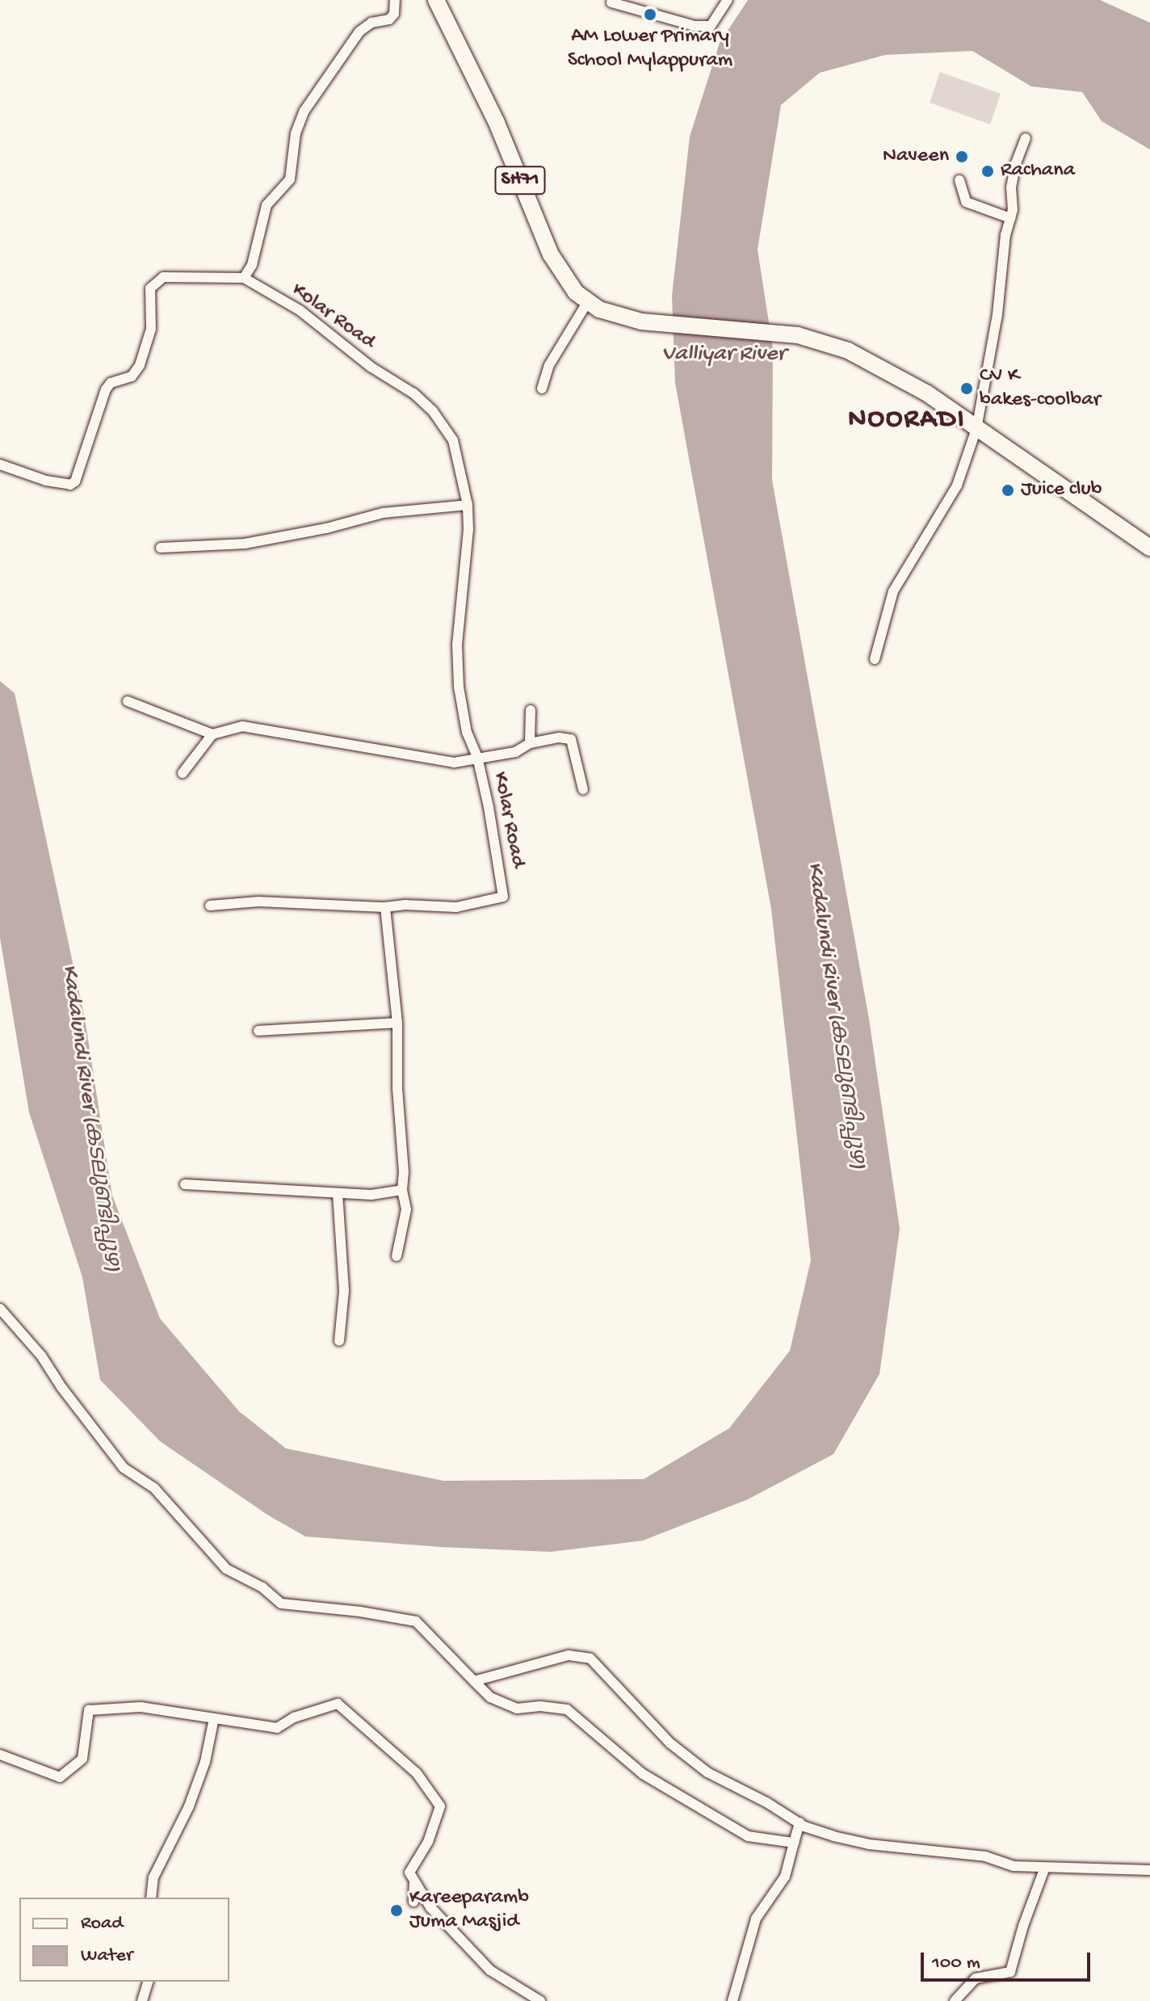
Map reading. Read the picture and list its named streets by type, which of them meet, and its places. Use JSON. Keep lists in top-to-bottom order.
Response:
{
  "streets": {
    "main road": ["SH71"],
    "street": ["Kolar Road"]
  },
  "districts": ["NOORADI"],
  "water": ["Valliyar River", "Kadalundi River (കടലുണ്ടിപ്പുഴ)"],
  "places": [
    "AM Lower Primary School Mylappuram",
    "Naveen",
    "Rachana",
    "CV K bakes-coolbar",
    "Juice club",
    "Kareeparamb Juma Masjid"
  ],
  "legend": ["Road", "Water"],
  "scale_bar": "100 m"
}
